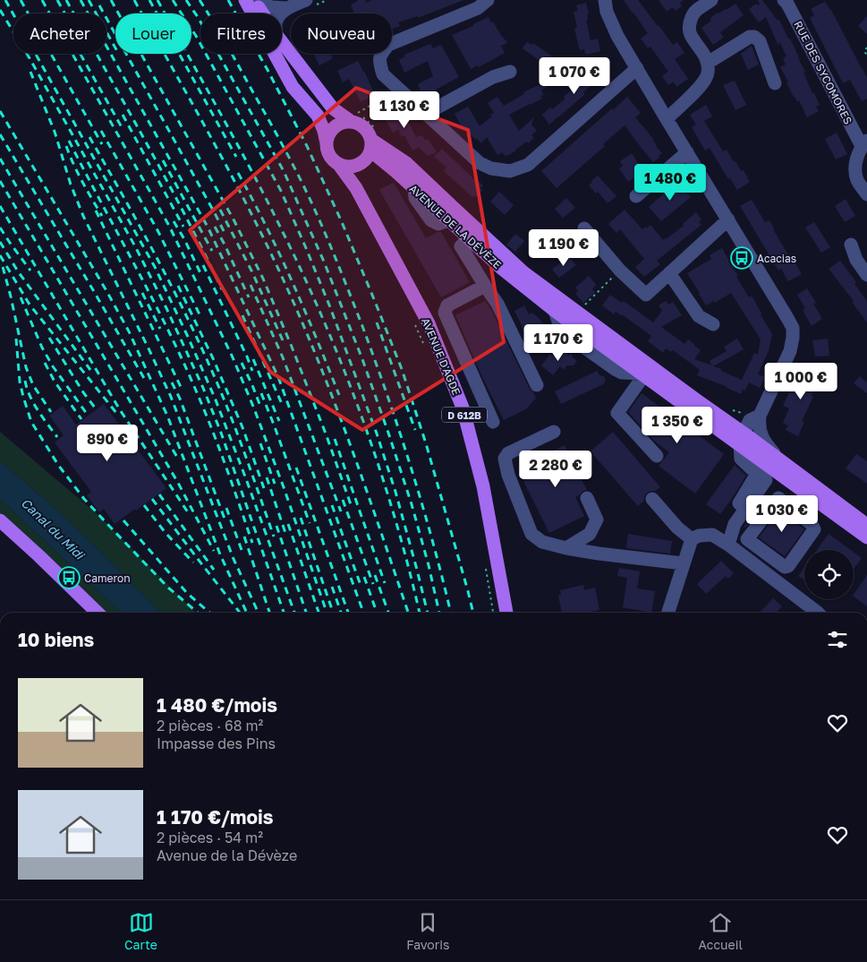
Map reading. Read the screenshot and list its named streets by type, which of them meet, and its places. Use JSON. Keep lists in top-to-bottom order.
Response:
{
  "streets": {
    "main road": ["AVENUE DE LA DÉVÈZE", "AVENUE D'AGDE", "D 612B"],
    "street": ["RUE DES SYCOMORES"]
  },
  "water": ["Canal du Midi"],
  "places": {
    "bus stop": ["Acacias", "Cameron"]
  },
  "page": {
    "chip": [
      "Acheter",
      "Louer",
      "Filtres",
      "Nouveau"
    ],
    "price": [
      "1 070 €",
      "1 130 €",
      "1 480 €",
      "1 190 €",
      "1 170 €",
      "1 000 €",
      "1 350 €",
      "890 €",
      "2 280 €",
      "1 030 €"
    ],
    "heading": "10 biens",
    "list": [
      {
        "name": "1 480 €/mois",
        "note": "2 pièces · 68 m² · Impasse des Pins"
      },
      {
        "name": "1 170 €/mois",
        "note": "2 pièces · 54 m² · Avenue de la Dévèze"
      }
    ],
    "tabs": ["Carte", "Favoris", "Accueil"]
  }
}
